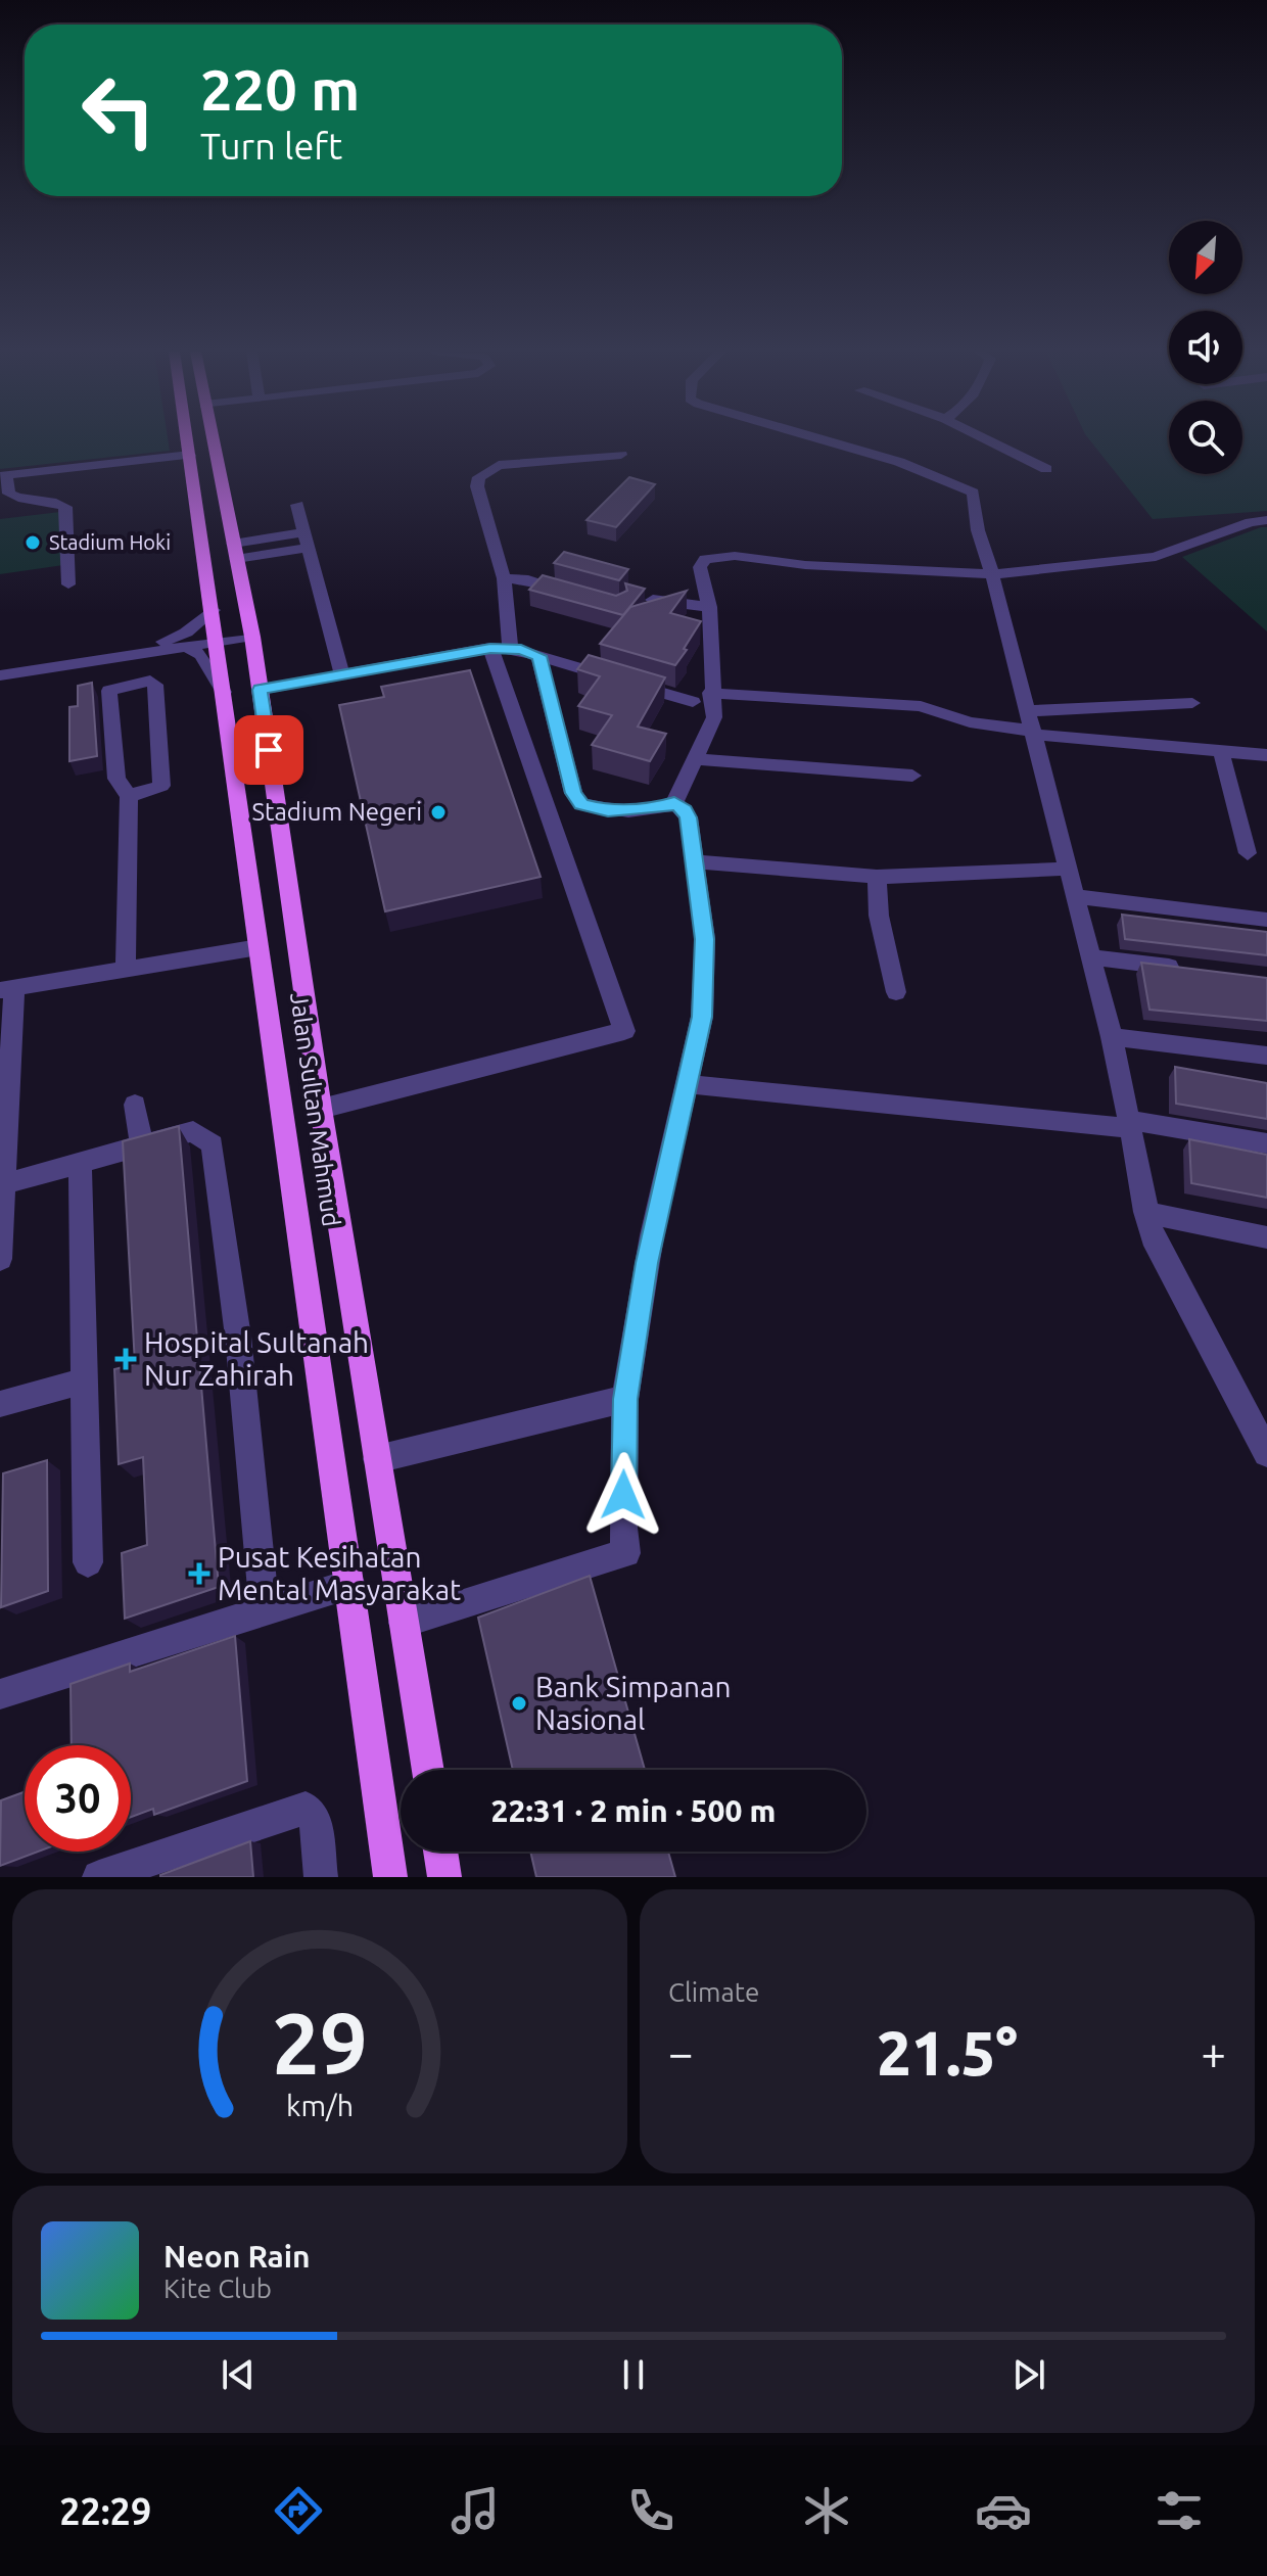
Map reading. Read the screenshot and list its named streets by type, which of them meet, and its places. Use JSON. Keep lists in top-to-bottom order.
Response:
{
  "streets": {
    "main road": ["Jalan Sultan Mahmud"]
  },
  "places": {
    "other": ["Stadium Hoki", "Stadium Negeri", "Bank Simpanan Nasional"],
    "health": ["Hospital Sultanah Nur Zahirah", "Pusat Kesihatan Mental Masyarakat"]
  },
  "north": "bottom left",
  "page": {
    "turn": ["220 m", "Turn left"],
    "limit": "30",
    "trip": "22:31 · 2 min · 500 m",
    "tile": "Climate",
    "heat": ["−", "21.5°", "+"],
    "song": ["Neon Rain", "Kite Club"],
    "tabs": "22:29",
    "gauge": ["29", "km/h"]
  }
}
